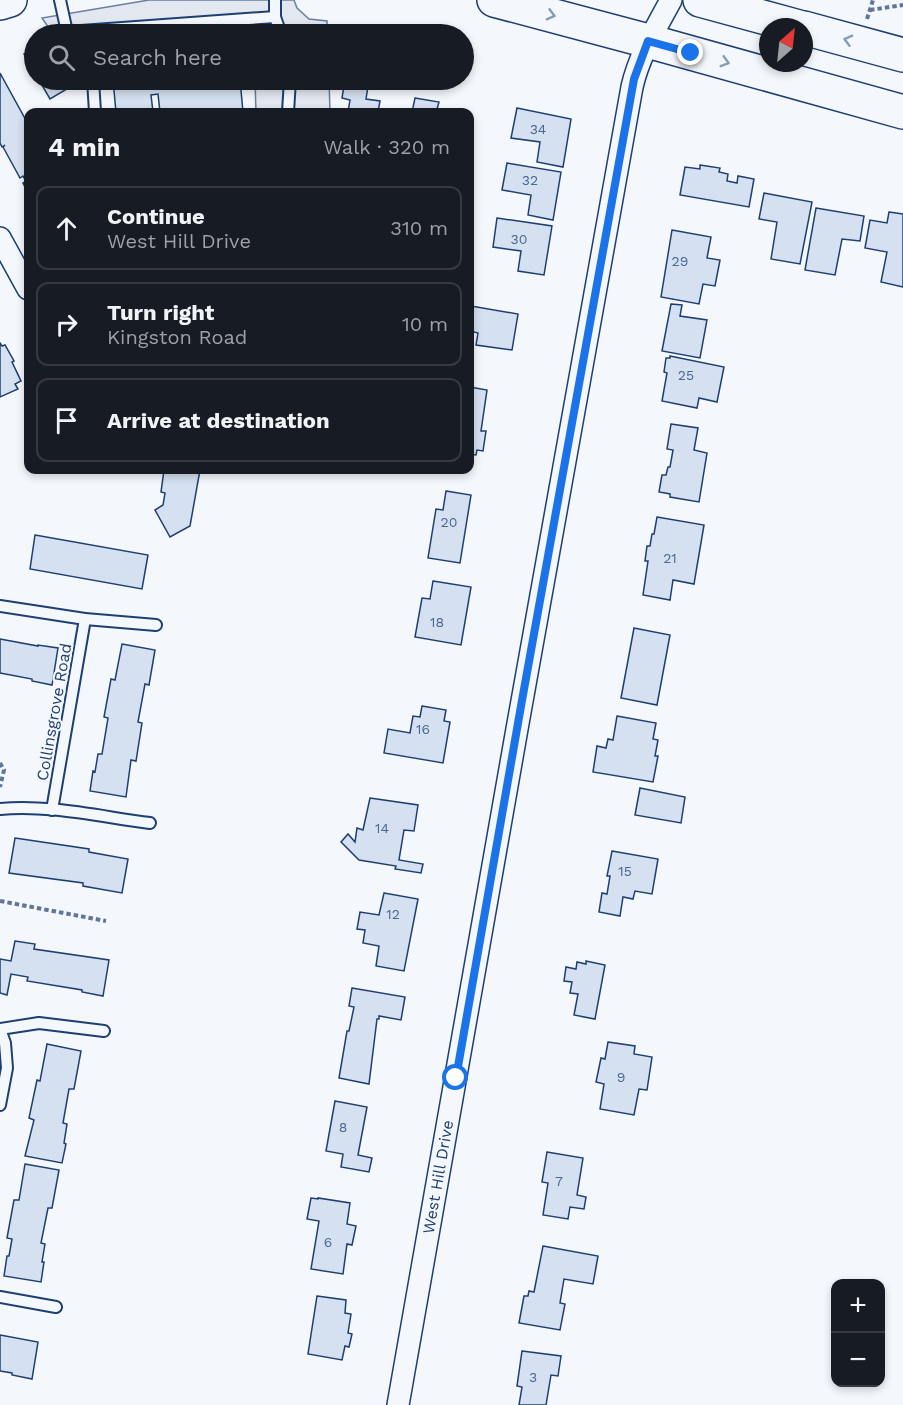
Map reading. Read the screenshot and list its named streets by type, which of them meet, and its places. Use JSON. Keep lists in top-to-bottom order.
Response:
{
  "streets": {
    "street": ["West Hill Drive"],
    "lane": ["Collinsgrove Road"]
  },
  "house_numbers": [
    "34",
    "32",
    "30",
    "29",
    "25",
    "20",
    "21",
    "18",
    "16",
    "14",
    "15",
    "12",
    "9",
    "8",
    "7",
    "6",
    "3"
  ],
  "north": "top right",
  "page": {
    "search": "Search here",
    "heading": ["4 min", "Walk · 320 m"],
    "list": [
      ["Continue", "West Hill Drive", "310 m"],
      ["Turn right", "Kingston Road", "10 m"],
      "Arrive at destination"
    ],
    "map_buttons": ["+", "−"]
  }
}
